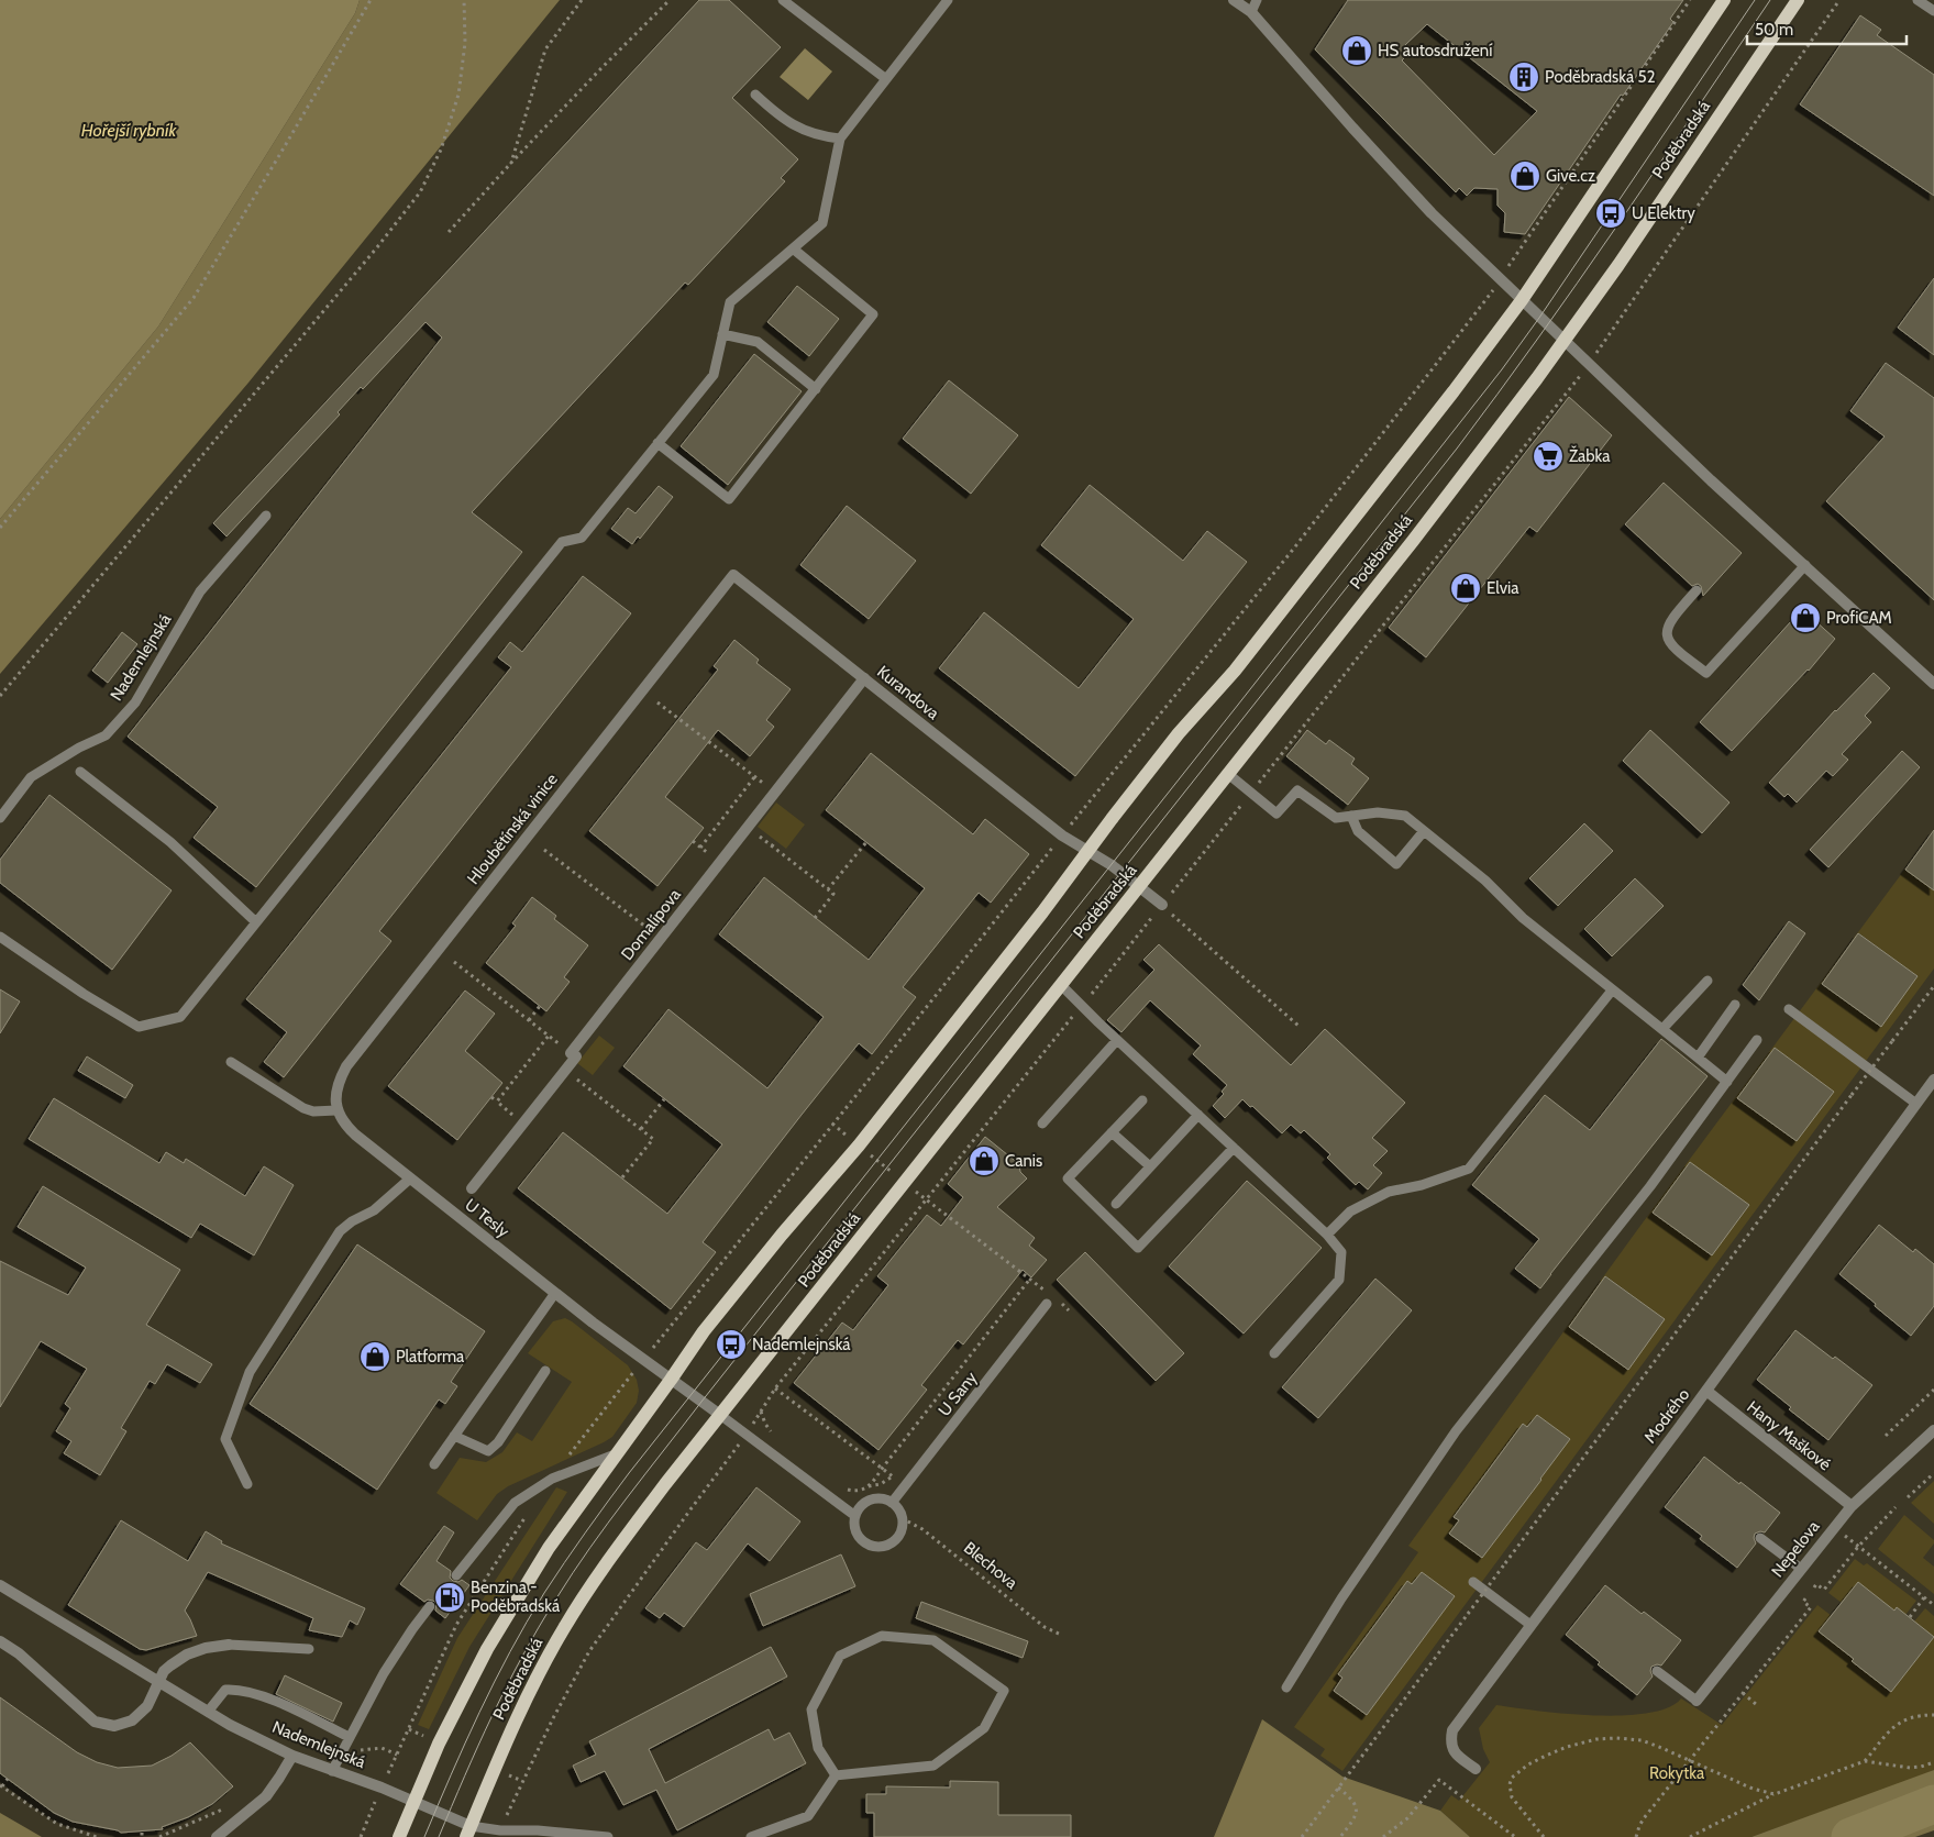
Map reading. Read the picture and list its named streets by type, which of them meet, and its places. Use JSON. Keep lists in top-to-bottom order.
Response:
{
  "streets": {
    "main road": ["Poděbradská"],
    "street": [
      "Nademlejnská",
      "Kurandova",
      "Hloubětínská vinice",
      "Domalípova",
      "U Tesly",
      "Modrého",
      "Hany Maškové",
      "Nepelova"
    ],
    "lane": ["U Sany"],
    "path": ["Blechova"]
  },
  "crossings": [
    ["Poděbradská", "Nademlejnská"],
    ["Poděbradská", "Kurandova"],
    ["Poděbradská", "U Tesly"],
    ["Kurandova", "Hloubětínská vinice"],
    ["Kurandova", "Domalípova"],
    ["Hloubětínská vinice", "U Tesly"],
    ["U Sany", "Blechova"],
    ["Modrého", "Hany Maškové"],
    ["Hany Maškové", "Nepelova"]
  ],
  "water": ["Hořejší rybník"],
  "parks": ["Rokytka"],
  "places": {
    "shop": [
      "HS autosdružení",
      "Give.cz",
      "Elvia",
      "ProfiCAM",
      "Canis",
      "Platforma"
    ],
    "building": ["Poděbradská 52"],
    "bus stop": ["U Elektry", "Nademlejnská"],
    "supermarket": ["Žabka"],
    "fuel station": ["Benzina - Poděbradská"]
  },
  "scale_bar": "50 m"
}
